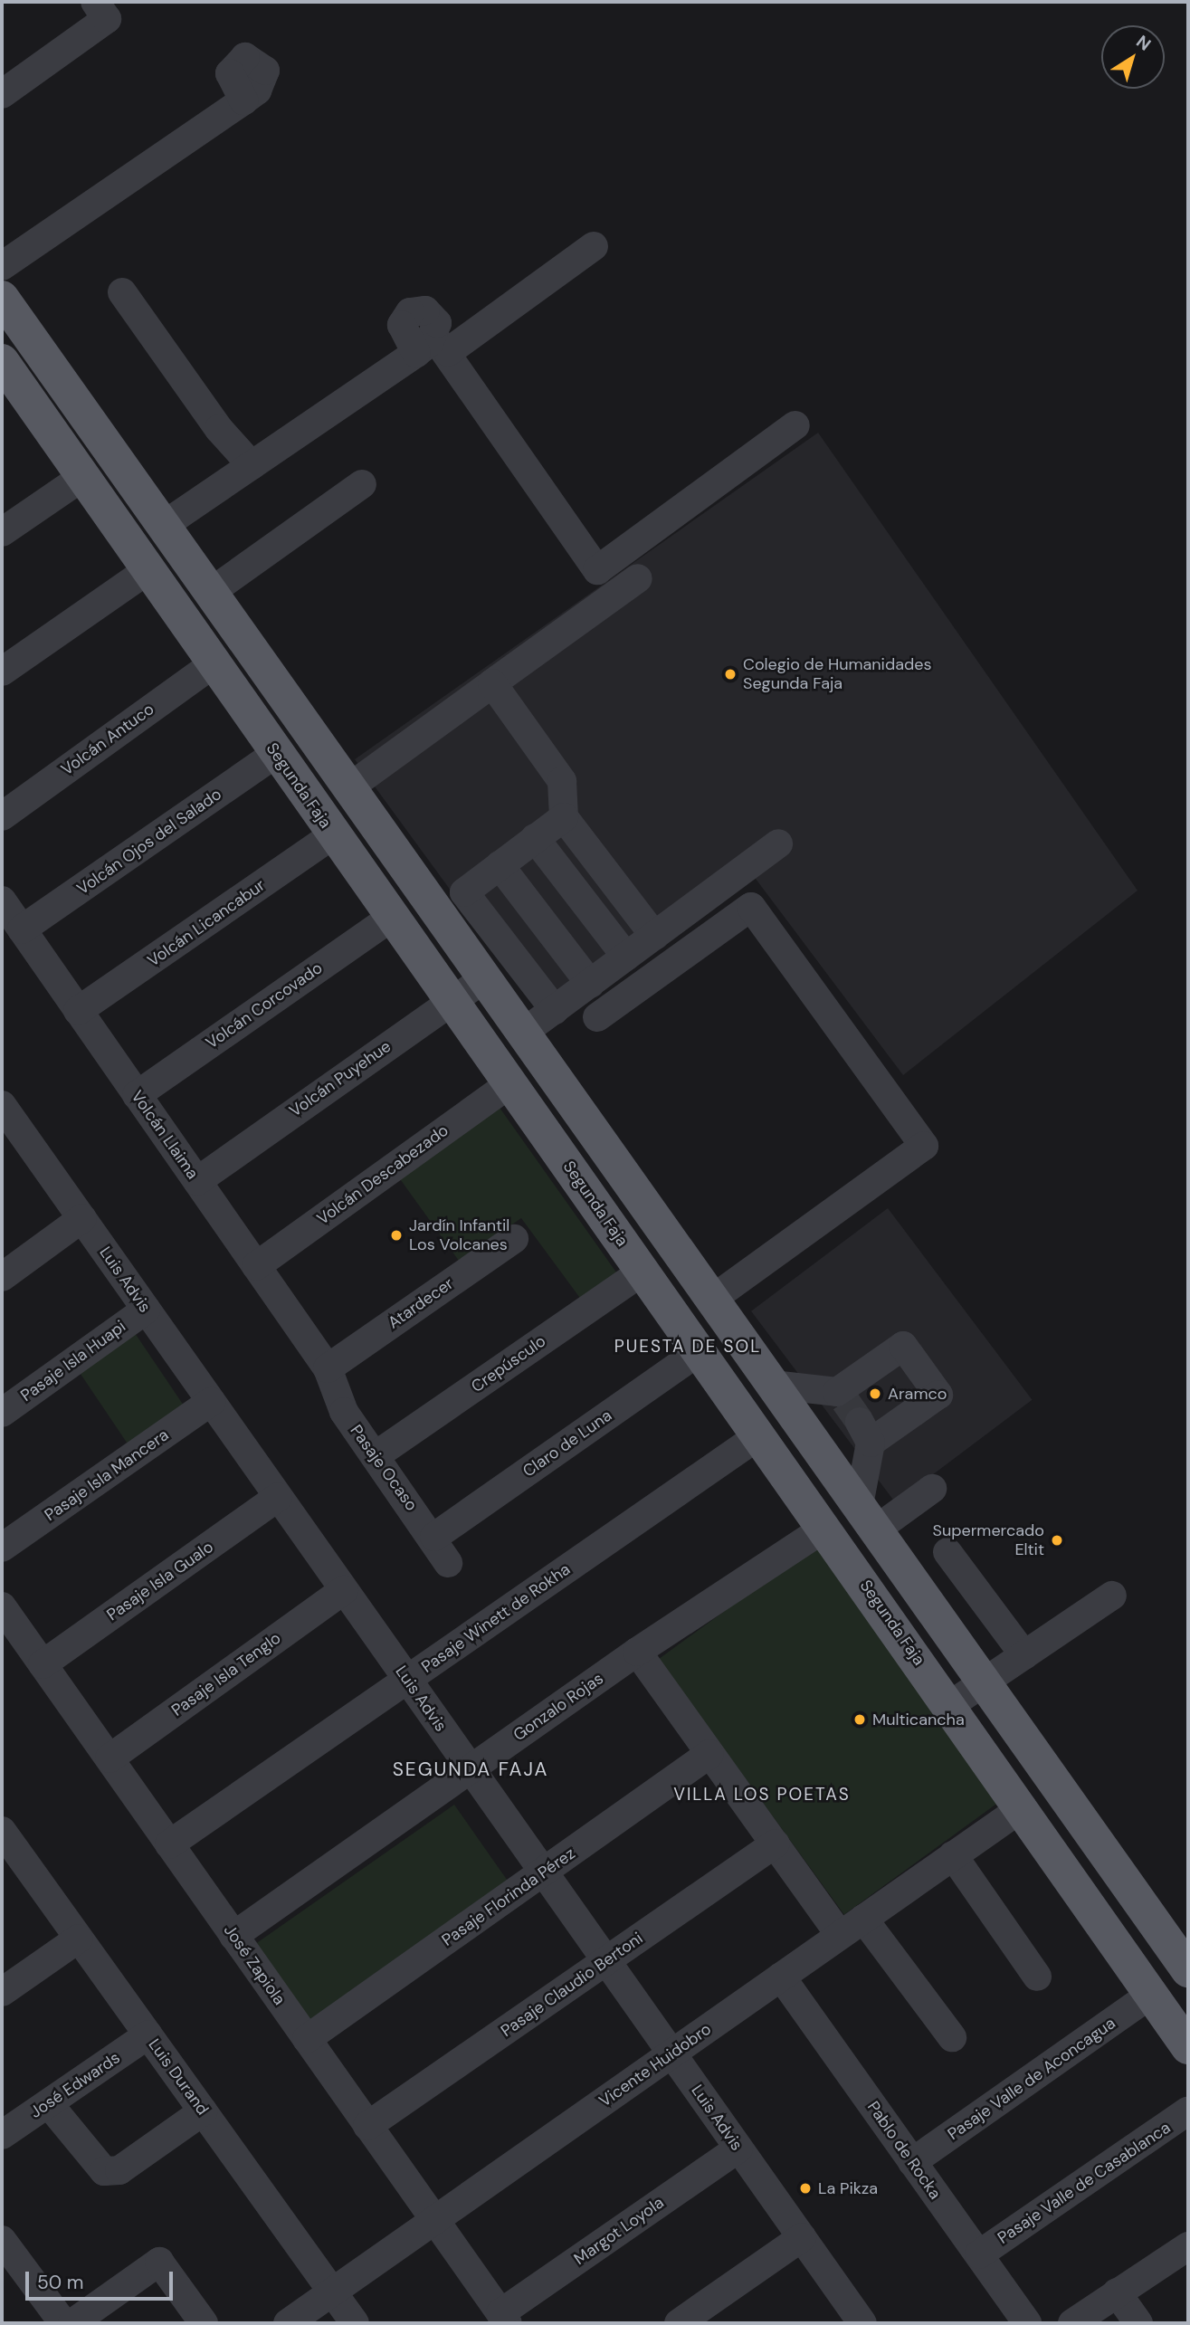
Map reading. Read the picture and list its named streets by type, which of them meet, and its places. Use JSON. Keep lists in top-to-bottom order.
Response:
{
  "streets": {
    "main road": ["Segunda Faja"],
    "street": [
      "Volcán Antuco",
      "Volcán Ojos del Salado",
      "Volcán Licancabur",
      "Volcán Corcovado",
      "Volcán Puyehue",
      "Volcán Llaima",
      "Volcán Descabezado",
      "Luis Advis",
      "Atardecer",
      "Pasaje Isla Huapi",
      "Crepúsculo",
      "Claro de Luna",
      "Pasaje Ocaso",
      "Pasaje Isla Mancera",
      "Pasaje Isla Gualo",
      "Pasaje Winett de Rokha",
      "Pasaje Isla Tenglo",
      "Gonzalo Rojas",
      "Pasaje Florinda Pérez",
      "José Zapiola",
      "Pasaje Claudio Bertoni",
      "Vicente Huidobro",
      "Luis Durand",
      "Pasaje Valle de Aconcagua",
      "José Edwards",
      "Pablo de Rocka",
      "Pasaje Valle de Casablanca",
      "Margot Loyola"
    ]
  },
  "crossings": [
    ["Volcán Antuco", "Segunda Faja"],
    ["Segunda Faja", "Volcán Ojos del Salado"],
    ["Segunda Faja", "Volcán Licancabur"],
    ["Segunda Faja", "Volcán Corcovado"],
    ["Segunda Faja", "Volcán Puyehue"],
    ["Segunda Faja", "Volcán Descabezado"],
    ["Segunda Faja", "Crepúsculo"],
    ["Segunda Faja", "Claro de Luna"],
    ["Segunda Faja", "Pasaje Winett de Rokha"],
    ["Segunda Faja", "Gonzalo Rojas"],
    ["Segunda Faja", "Vicente Huidobro"],
    ["Segunda Faja", "Pasaje Valle de Aconcagua"],
    ["Volcán Ojos del Salado", "Volcán Llaima"],
    ["Volcán Licancabur", "Volcán Llaima"],
    ["Volcán Corcovado", "Volcán Llaima"],
    ["Volcán Puyehue", "Volcán Llaima"],
    ["Volcán Llaima", "Volcán Descabezado"],
    ["Volcán Llaima", "Atardecer"],
    ["Volcán Llaima", "Pasaje Ocaso"],
    ["Luis Advis", "Pasaje Isla Huapi"],
    ["Luis Advis", "Pasaje Isla Mancera"],
    ["Luis Advis", "Pasaje Isla Gualo"],
    ["Luis Advis", "Pasaje Winett de Rokha"],
    ["Luis Advis", "Pasaje Isla Tenglo"],
    ["Luis Advis", "Gonzalo Rojas"],
    ["Luis Advis", "Pasaje Florinda Pérez"],
    ["Luis Advis", "Pasaje Claudio Bertoni"],
    ["Luis Advis", "Vicente Huidobro"],
    ["Luis Advis", "Margot Loyola"],
    ["Atardecer", "Pasaje Ocaso"],
    ["Crepúsculo", "Pasaje Ocaso"],
    ["Claro de Luna", "Pasaje Ocaso"],
    ["Pasaje Isla Gualo", "José Zapiola"],
    ["Pasaje Winett de Rokha", "José Zapiola"],
    ["Pasaje Isla Tenglo", "José Zapiola"],
    ["Gonzalo Rojas", "José Zapiola"],
    ["Pasaje Florinda Pérez", "José Zapiola"],
    ["José Zapiola", "Pasaje Claudio Bertoni"],
    ["José Zapiola", "Vicente Huidobro"],
    ["José Zapiola", "Margot Loyola"],
    ["Vicente Huidobro", "Luis Durand"],
    ["Vicente Huidobro", "Pablo de Rocka"],
    ["Luis Durand", "José Edwards"],
    ["Pasaje Valle de Aconcagua", "Pablo de Rocka"],
    ["Pablo de Rocka", "Pasaje Valle de Casablanca"]
  ],
  "districts": ["PUESTA DE SOL", "SEGUNDA FAJA", "VILLA LOS POETAS"],
  "places": [
    "Colegio de Humanidades Segunda Faja",
    "Jardín Infantil Los Volcanes",
    "Aramco",
    "Supermercado Eltit",
    "Multicancha",
    "La Pikza"
  ],
  "scale_bar": "50 m",
  "north": "top right"
}
